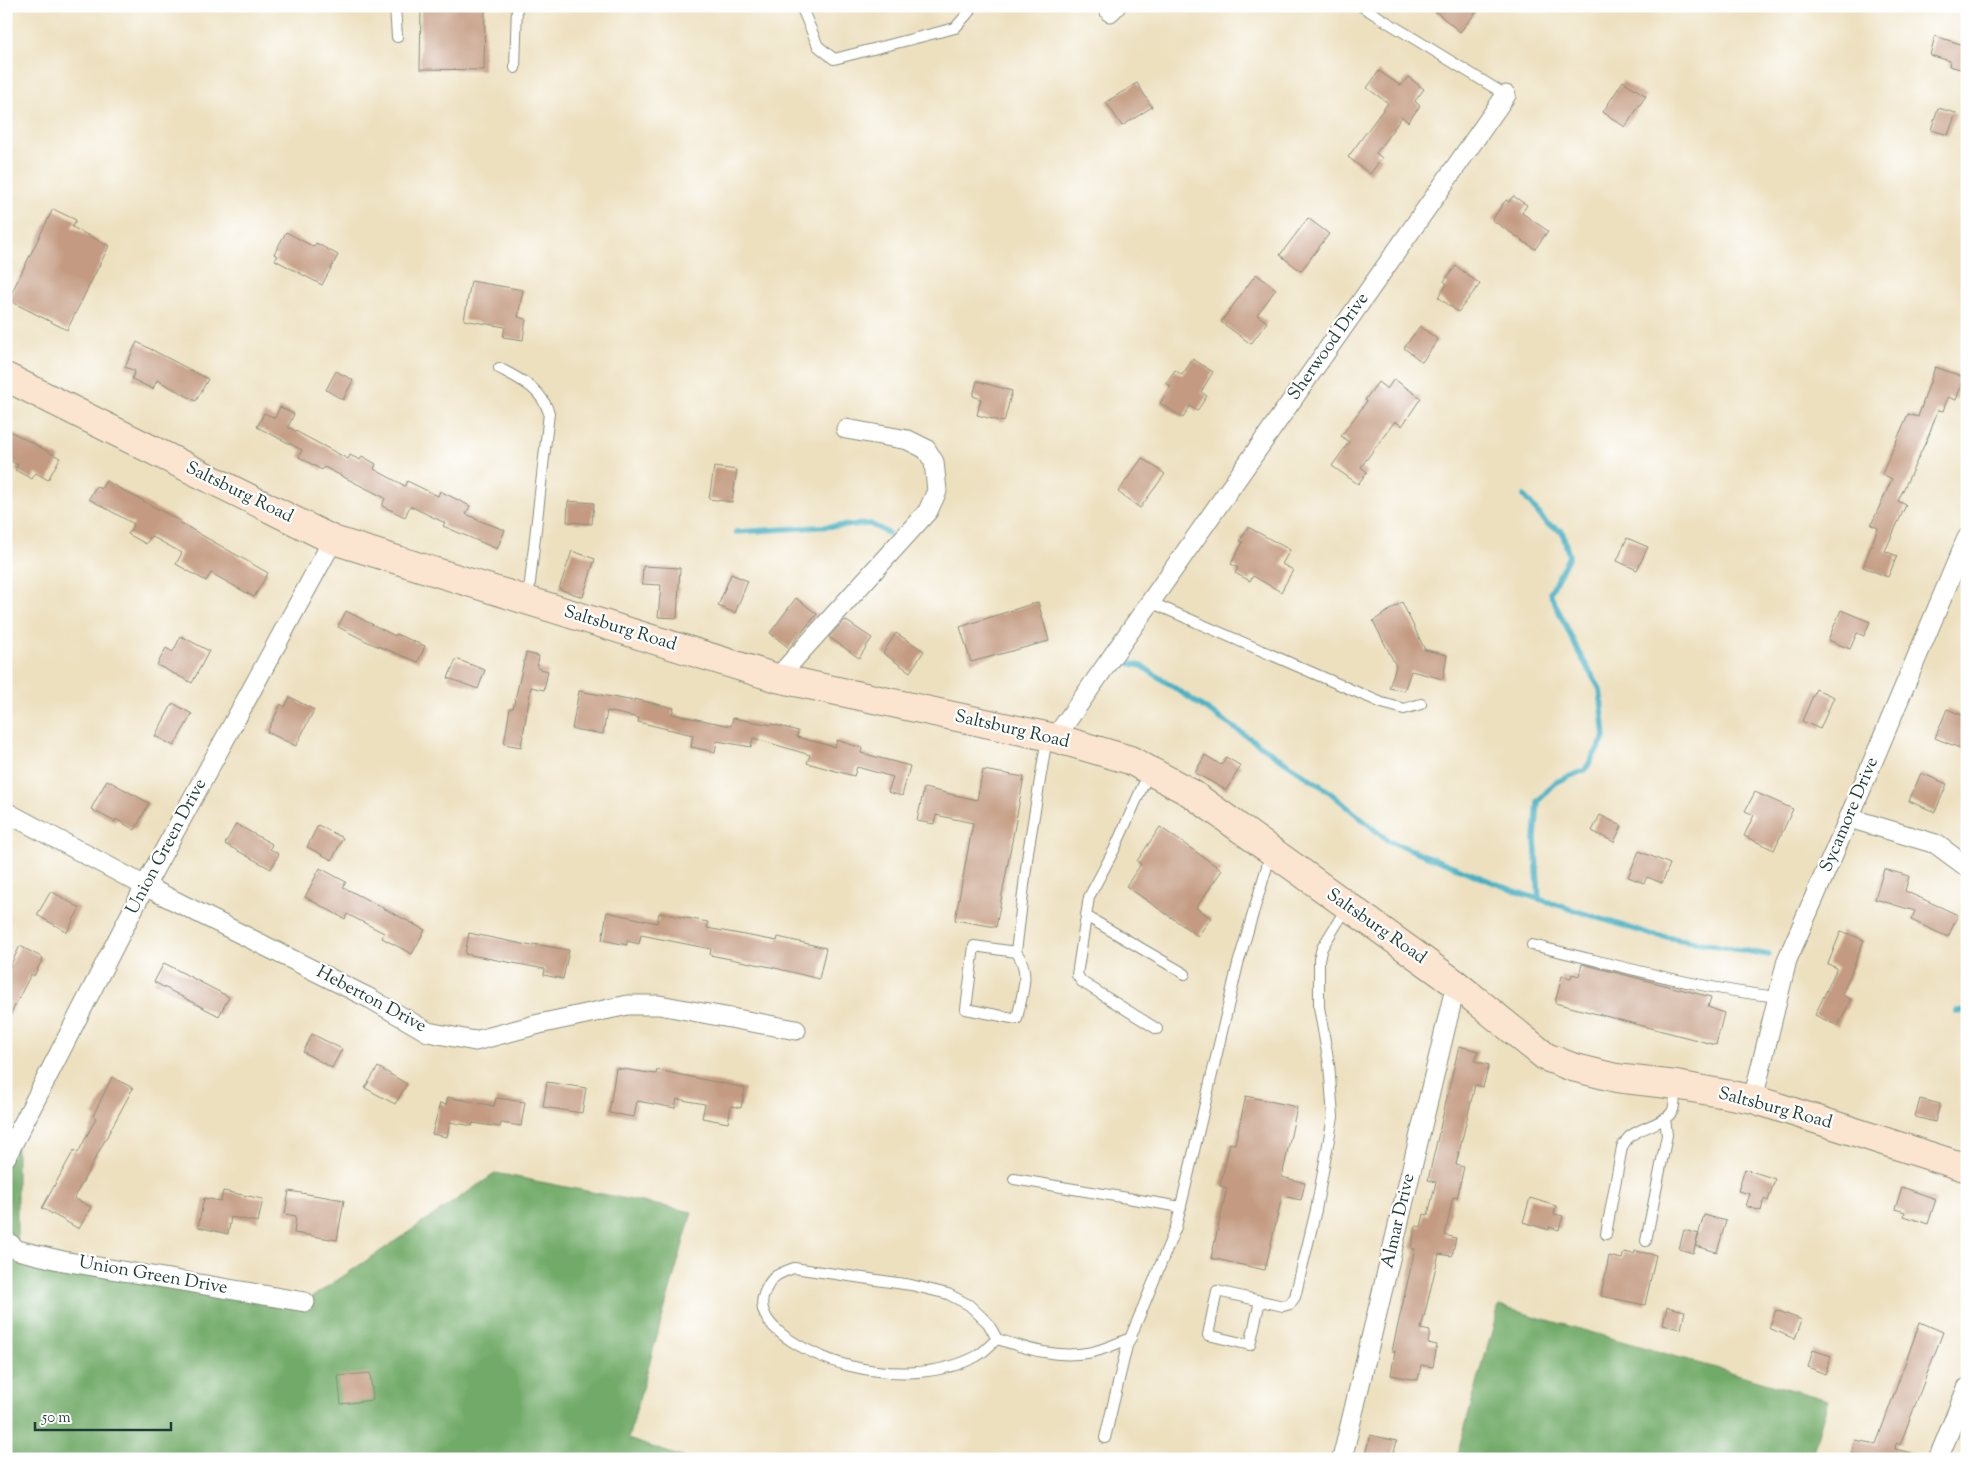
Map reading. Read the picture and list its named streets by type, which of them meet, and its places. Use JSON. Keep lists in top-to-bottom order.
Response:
{
  "streets": {
    "main road": ["Saltsburg Road"],
    "street": [
      "Sherwood Drive",
      "Sycamore Drive",
      "Union Green Drive",
      "Heberton Drive",
      "Almar Drive"
    ]
  },
  "crossings": [
    ["Sherwood Drive", "Saltsburg Road"],
    ["Saltsburg Road", "Sycamore Drive"],
    ["Saltsburg Road", "Union Green Drive"],
    ["Saltsburg Road", "Almar Drive"],
    ["Union Green Drive", "Heberton Drive"]
  ],
  "scale_bar": "50 m"
}
